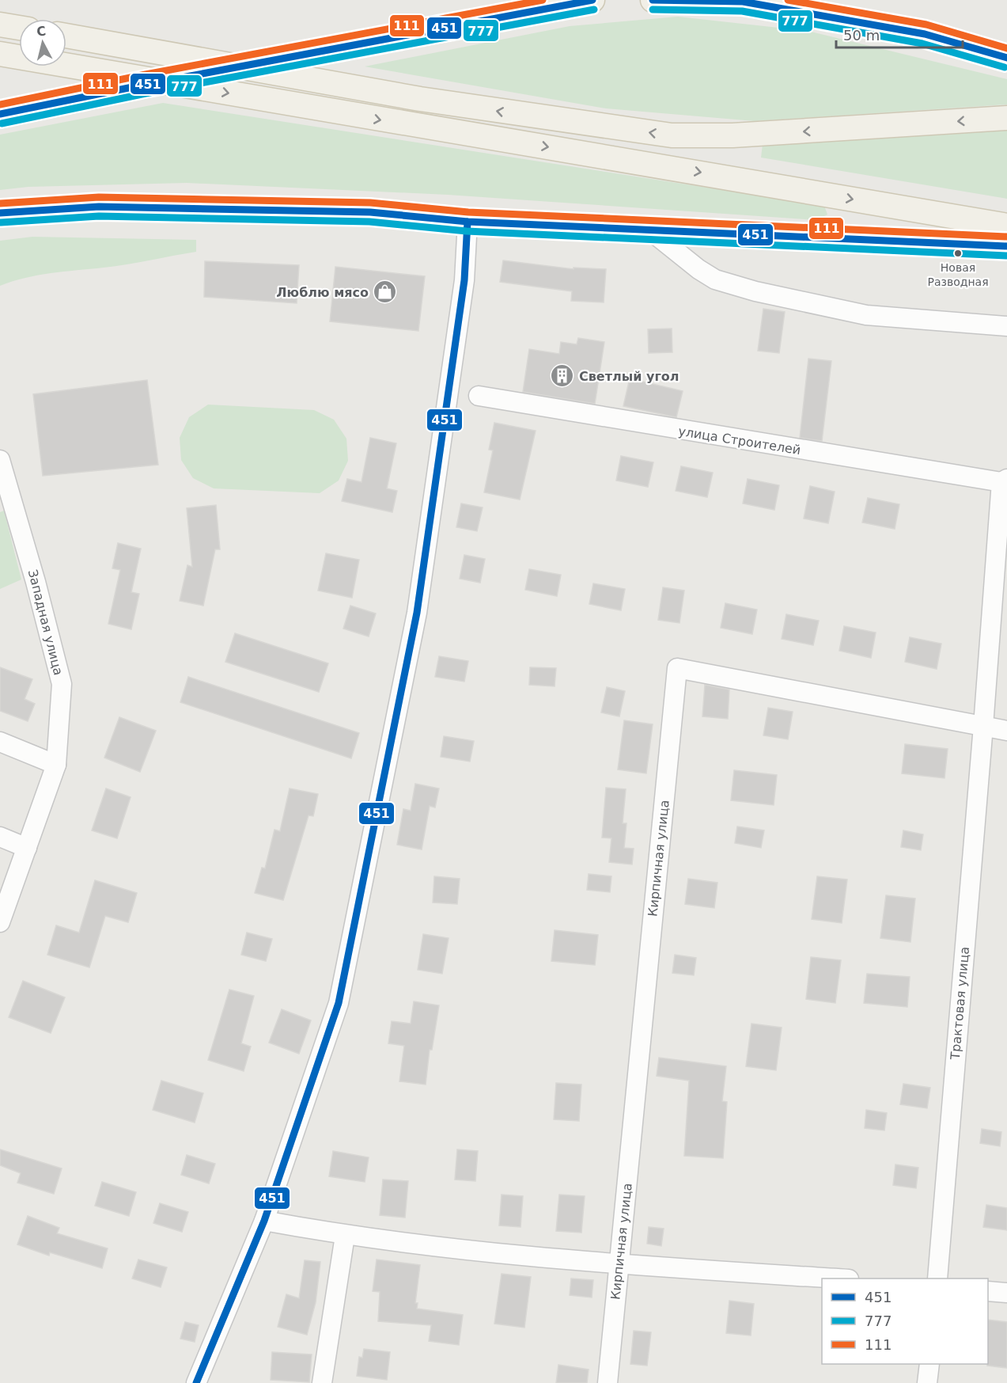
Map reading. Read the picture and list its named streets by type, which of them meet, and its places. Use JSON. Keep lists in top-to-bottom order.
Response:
{
  "streets": {
    "street": [
      "улица Строителей",
      "Западная улица",
      "Кирпичная улица",
      "Трактовая улица"
    ]
  },
  "crossings": [
    ["улица Строителей", "Кирпичная улица"],
    ["улица Строителей", "Трактовая улица"],
    ["Кирпичная улица", "Трактовая улица"]
  ],
  "places": {
    "other": ["Новая Разводная"],
    "shop": ["Люблю мясо"],
    "building": ["Светлый угол"]
  },
  "lines": ["transit line 451", "transit line 111", "transit line 777"],
  "legend": ["451", "777", "111"],
  "scale_bar": "50 m",
  "north": "top"
}
